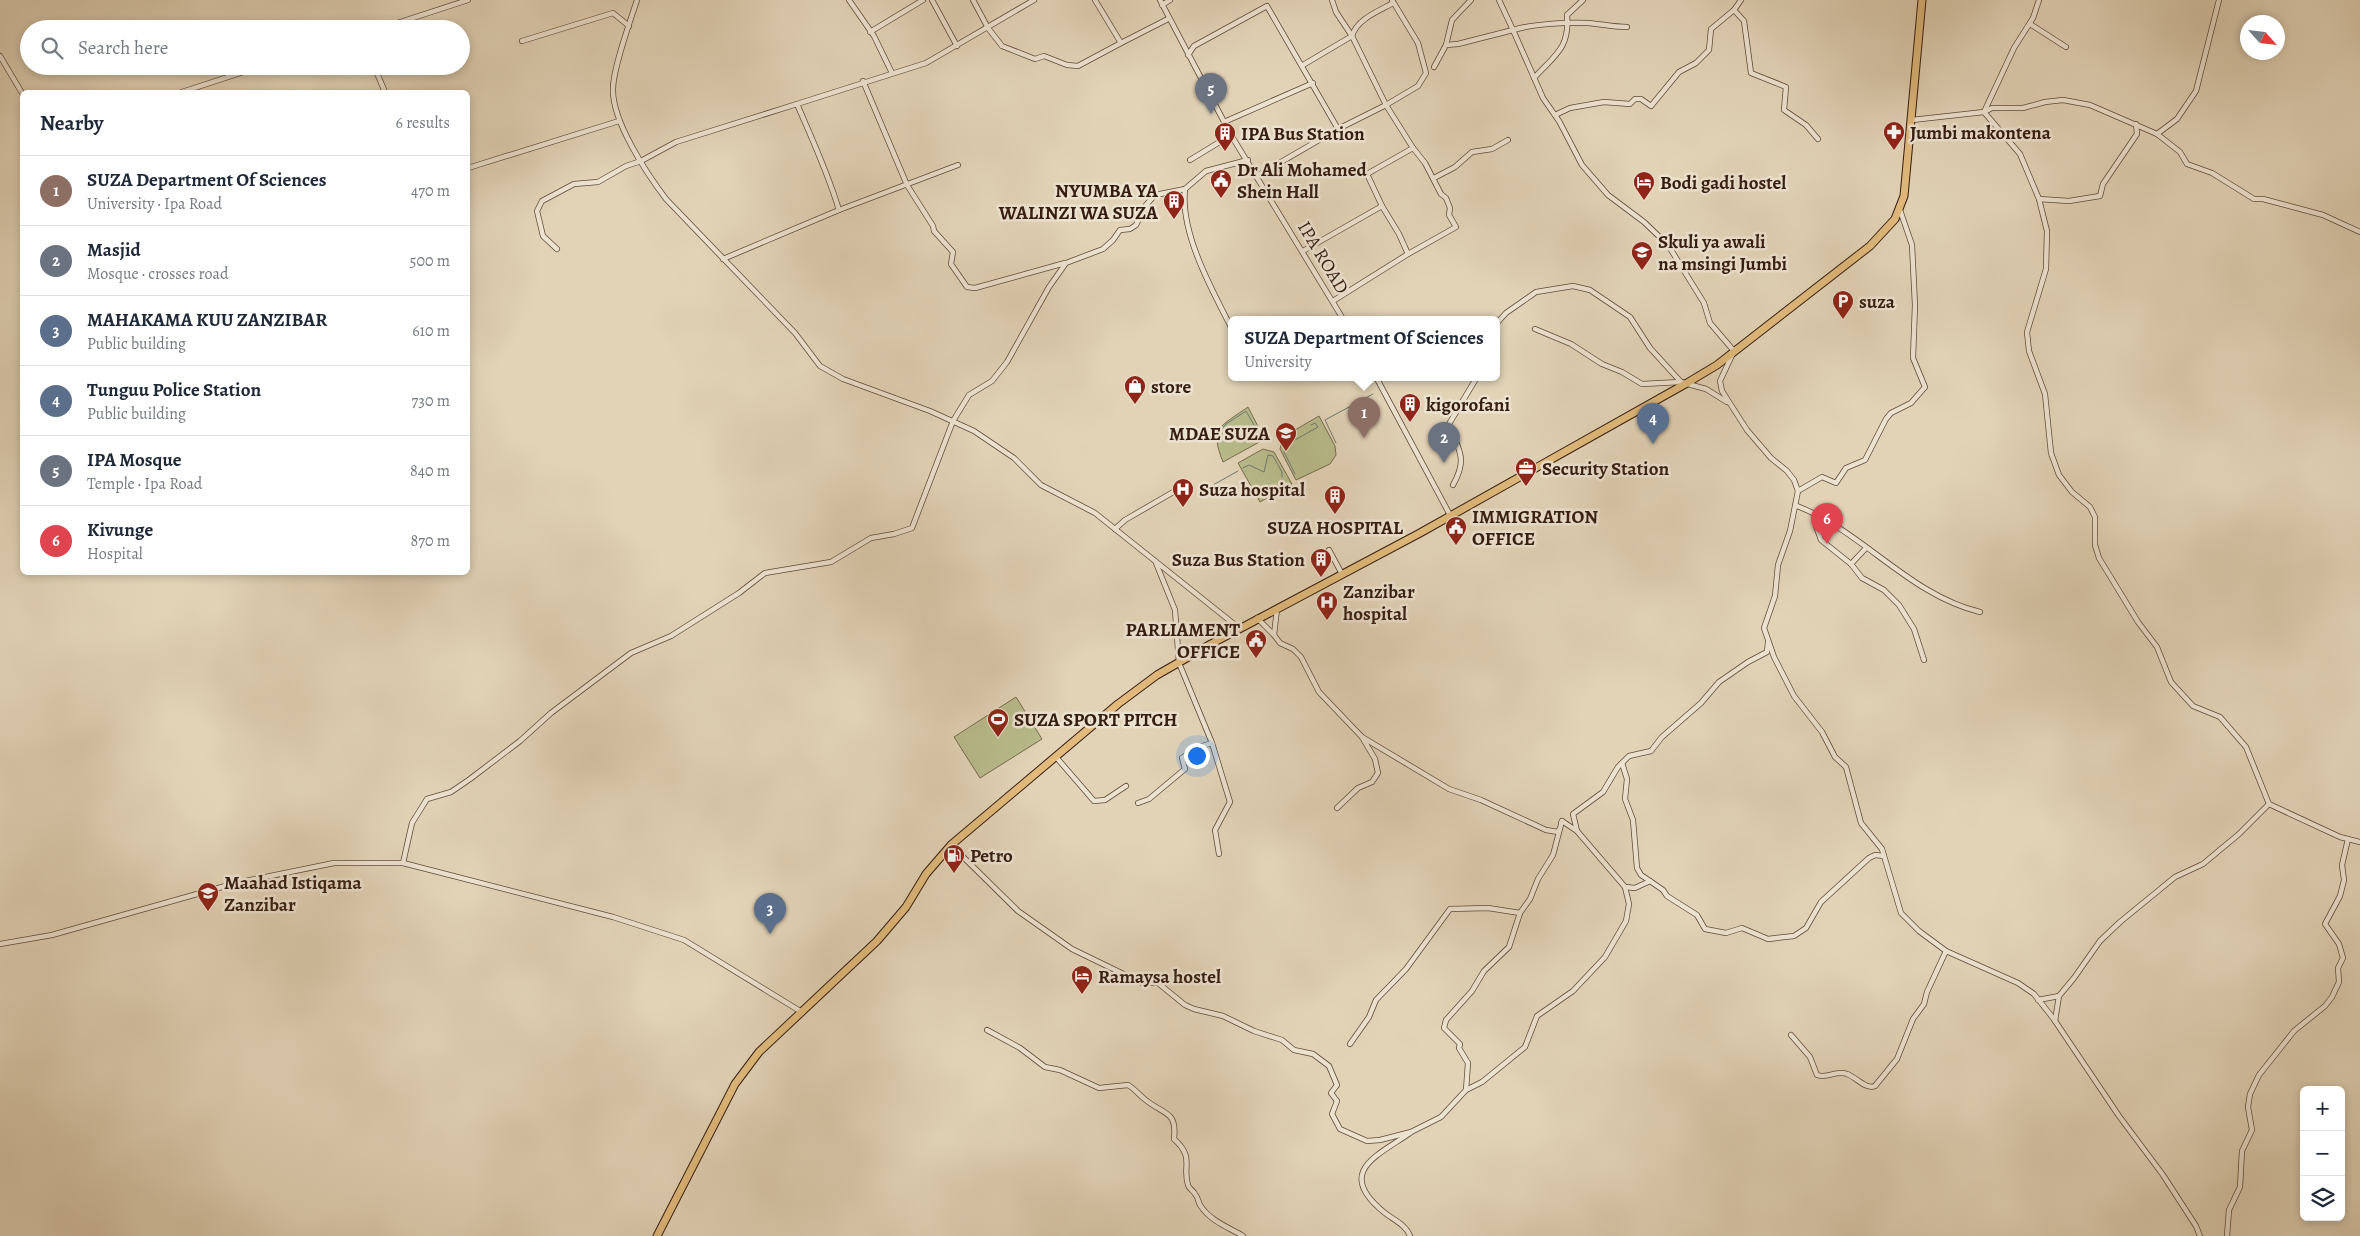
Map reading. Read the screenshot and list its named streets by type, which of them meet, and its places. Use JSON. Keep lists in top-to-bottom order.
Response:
{
  "streets": {
    "street": ["IPA ROAD"]
  },
  "places": {
    "pharmacy": ["Jumbi makontena"],
    "building": [
      "IPA Bus Station",
      "NYUMBA YA WALINZI WA SUZA",
      "kigorofani",
      "SUZA HOSPITAL",
      "Suza Bus Station"
    ],
    "public building": ["Dr Ali Mohamed Shein Hall", "IMMIGRATION OFFICE", "PARLIAMENT OFFICE"],
    "hotel": ["Bodi gadi hostel", "Ramaysa hostel"],
    "school or university": ["Skuli ya awali na msingi Jumbi", "MDAE SUZA", "Maahad Istiqama Zanzibar"],
    "parking": ["suza"],
    "shop": ["store"],
    "office": ["Security Station"],
    "hospital": ["Suza hospital", "Zanzibar hospital"],
    "sports": ["SUZA SPORT PITCH"],
    "fuel station": ["Petro"]
  },
  "north": "bottom right",
  "page": {
    "search": "Search here",
    "pins": [
      "5",
      "1",
      "4",
      "2",
      "6",
      "3"
    ],
    "heading": ["Nearby", "6 results"],
    "list": [
      {
        "mark": "1",
        "name": "SUZA Department Of Sciences",
        "note": "University · Ipa Road",
        "value": "470 m"
      },
      {
        "mark": "2",
        "name": "Masjid",
        "note": "Mosque · crosses road",
        "value": "500 m"
      },
      {
        "mark": "3",
        "name": "MAHAKAMA KUU ZANZIBAR",
        "note": "Public building",
        "value": "610 m"
      },
      {
        "mark": "4",
        "name": "Tunguu Police Station",
        "note": "Public building",
        "value": "730 m"
      },
      {
        "mark": "5",
        "name": "IPA Mosque",
        "note": "Temple · Ipa Road",
        "value": "840 m"
      },
      {
        "mark": "6",
        "name": "Kivunge",
        "note": "Hospital",
        "value": "870 m"
      }
    ],
    "popup": ["SUZA Department Of Sciences", "University"],
    "map_buttons": ["+", "−"]
  }
}
